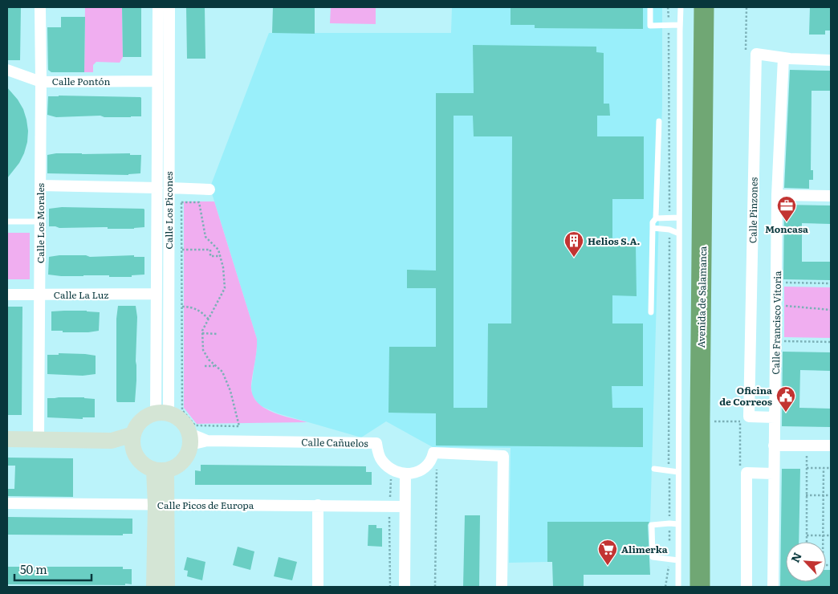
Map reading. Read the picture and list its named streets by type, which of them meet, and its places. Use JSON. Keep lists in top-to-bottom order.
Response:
{
  "streets": {
    "highway": ["Avenida de Salamanca"],
    "street": [
      "Calle Pontón",
      "Calle Los Picones",
      "Calle Pinzones",
      "Calle Los Morales",
      "Calle La Luz",
      "Calle Francisco Vitoria",
      "Calle Cañuelos",
      "Calle Picos de Europa"
    ]
  },
  "crossings": [
    ["Calle Pontón", "Calle Los Picones"],
    ["Calle Pontón", "Calle Los Morales"],
    ["Calle Los Picones", "Calle La Luz"],
    ["Calle Los Picones", "Calle Cañuelos"],
    ["Calle Pinzones", "Calle Francisco Vitoria"],
    ["Calle Los Morales", "Calle La Luz"]
  ],
  "places": {
    "office": ["Moncasa"],
    "building": ["Helios S.A."],
    "public building": ["Oficina de Correos"],
    "supermarket": ["Alimerka"]
  },
  "scale_bar": "50 m",
  "north": "top left"
}
